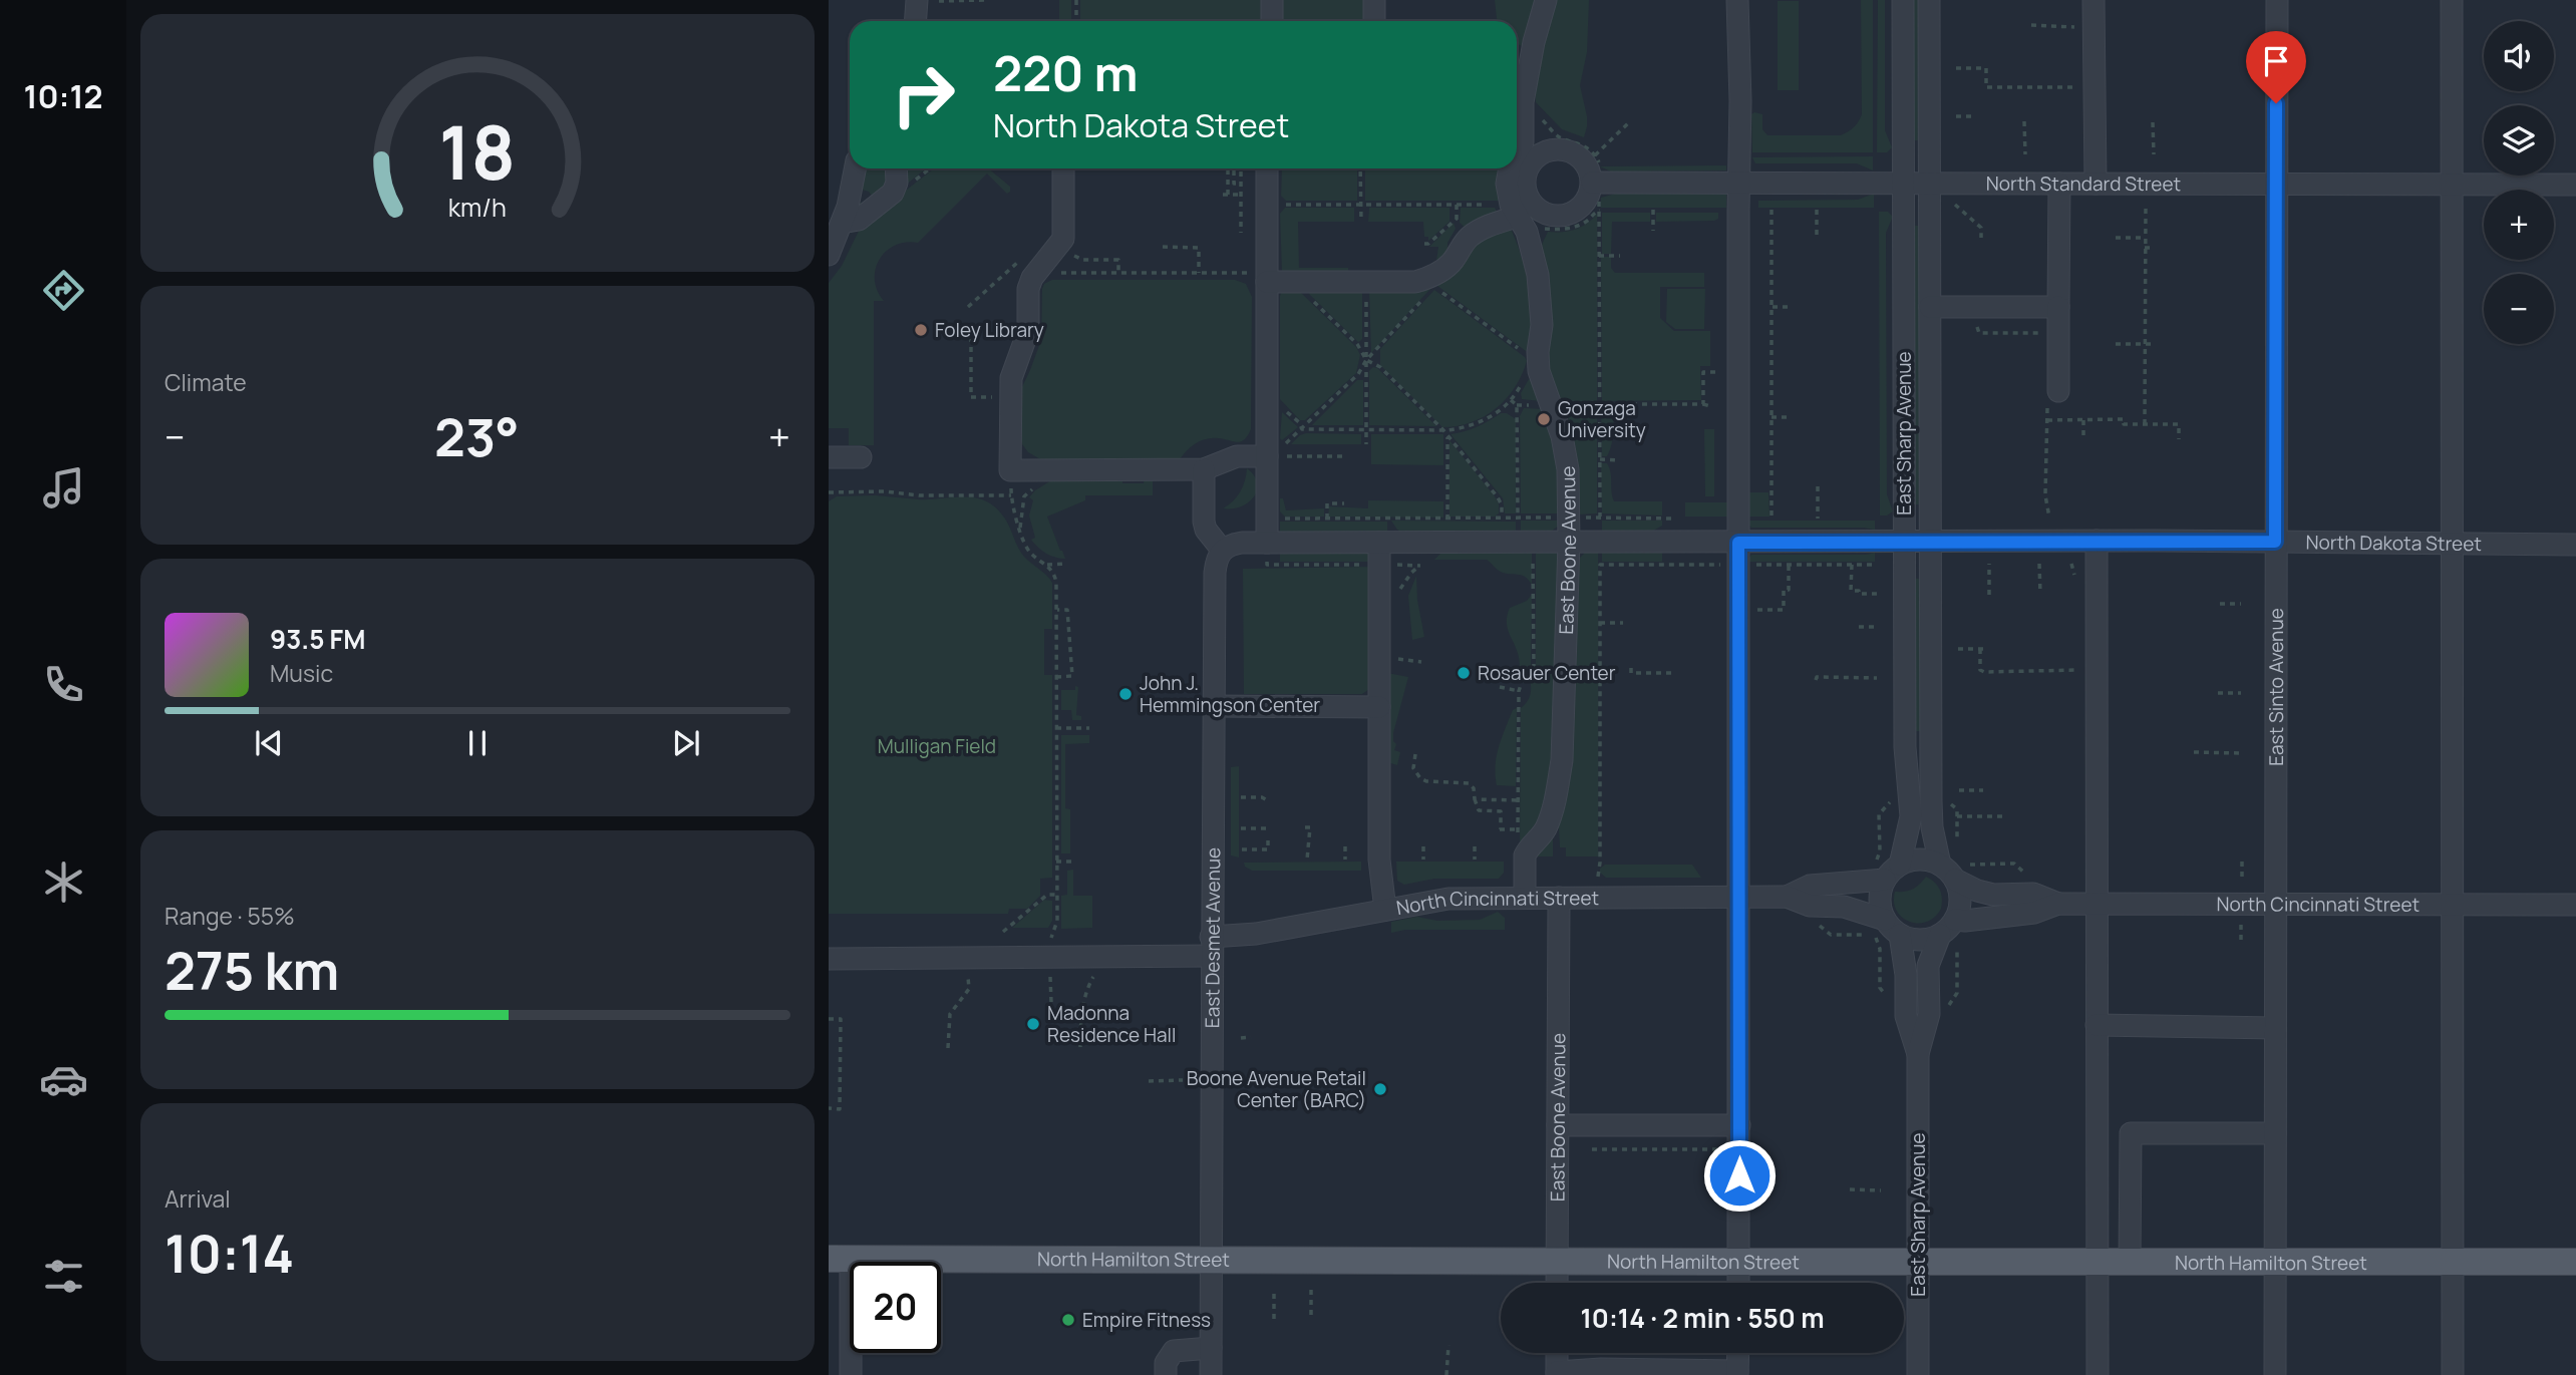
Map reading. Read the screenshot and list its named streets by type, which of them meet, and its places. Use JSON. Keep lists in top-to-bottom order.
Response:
{
  "streets": {
    "main road": ["North Hamilton Street"],
    "street": [
      "North Standard Street",
      "East Sharp Avenue",
      "North Dakota Street",
      "East Boone Avenue",
      "East Sinto Avenue",
      "North Cincinnati Street",
      "East Desmet Avenue"
    ]
  },
  "crossings": [
    ["North Standard Street", "East Sharp Avenue"],
    ["North Standard Street", "East Sinto Avenue"],
    ["East Sharp Avenue", "North Dakota Street"],
    ["East Sharp Avenue", "North Cincinnati Street"],
    ["East Sharp Avenue", "North Hamilton Street"],
    ["North Dakota Street", "East Boone Avenue"],
    ["North Dakota Street", "East Sinto Avenue"],
    ["East Boone Avenue", "North Cincinnati Street"],
    ["East Boone Avenue", "North Hamilton Street"],
    ["East Sinto Avenue", "North Cincinnati Street"],
    ["East Sinto Avenue", "North Hamilton Street"],
    ["North Cincinnati Street", "East Desmet Avenue"],
    ["East Desmet Avenue", "North Hamilton Street"]
  ],
  "parks": ["Mulligan Field"],
  "places": [
    "Foley Library",
    "Gonzaga University",
    "Rosauer Center",
    "John J. Hemmingson Center",
    "Madonna Residence Hall",
    "Boone Avenue Retail Center (BARC)",
    "Empire Fitness"
  ],
  "page": {
    "tabs": "10:12",
    "map_buttons": ["+", "−"],
    "turn": ["220 m", "North Dakota Street"],
    "tile": [
      "Climate",
      ["Range · 55%", "275 km"],
      ["Arrival", "10:14"]
    ],
    "heat": ["−", "23°", "+"],
    "song": ["93.5 FM", "Music"],
    "limit": "20",
    "trip": "10:14 · 2 min · 550 m",
    "gauge": ["18", "km/h"]
  }
}
